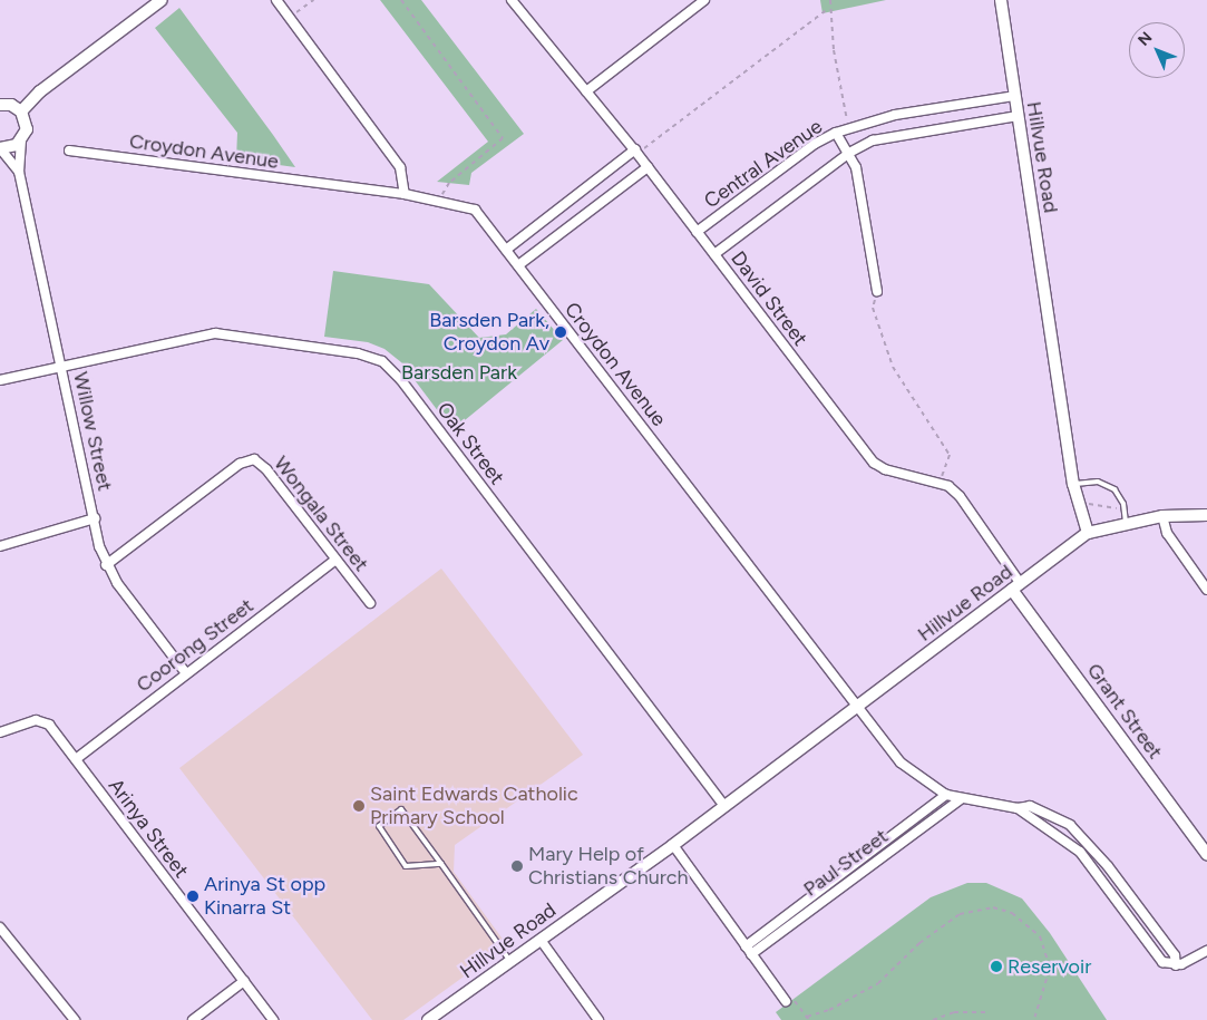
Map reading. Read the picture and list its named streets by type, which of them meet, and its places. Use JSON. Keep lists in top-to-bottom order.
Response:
{
  "streets": {
    "street": [
      "Croydon Avenue",
      "Hillvue Road",
      "Central Avenue",
      "David Street",
      "Willow Street",
      "Oak Street",
      "Wongala Street",
      "Coorong Street",
      "Grant Street",
      "Arinya Street",
      "Paul Street"
    ]
  },
  "crossings": [
    ["Croydon Avenue", "Hillvue Road"],
    ["Croydon Avenue", "Paul Street"],
    ["Hillvue Road", "Central Avenue"],
    ["Hillvue Road", "David Street"],
    ["Hillvue Road", "Oak Street"],
    ["Hillvue Road", "Grant Street"],
    ["Central Avenue", "David Street"],
    ["David Street", "Grant Street"],
    ["Willow Street", "Oak Street"],
    ["Willow Street", "Wongala Street"],
    ["Willow Street", "Coorong Street"],
    ["Wongala Street", "Coorong Street"],
    ["Coorong Street", "Arinya Street"]
  ],
  "parks": ["Barsden Park"],
  "places": [
    "Barsden Park, Croydon Av",
    "Saint Edwards Catholic Primary School",
    "Mary Help of Christians Church",
    "Arinya St opp Kinarra St",
    "Reservoir"
  ],
  "north": "top left"
}
